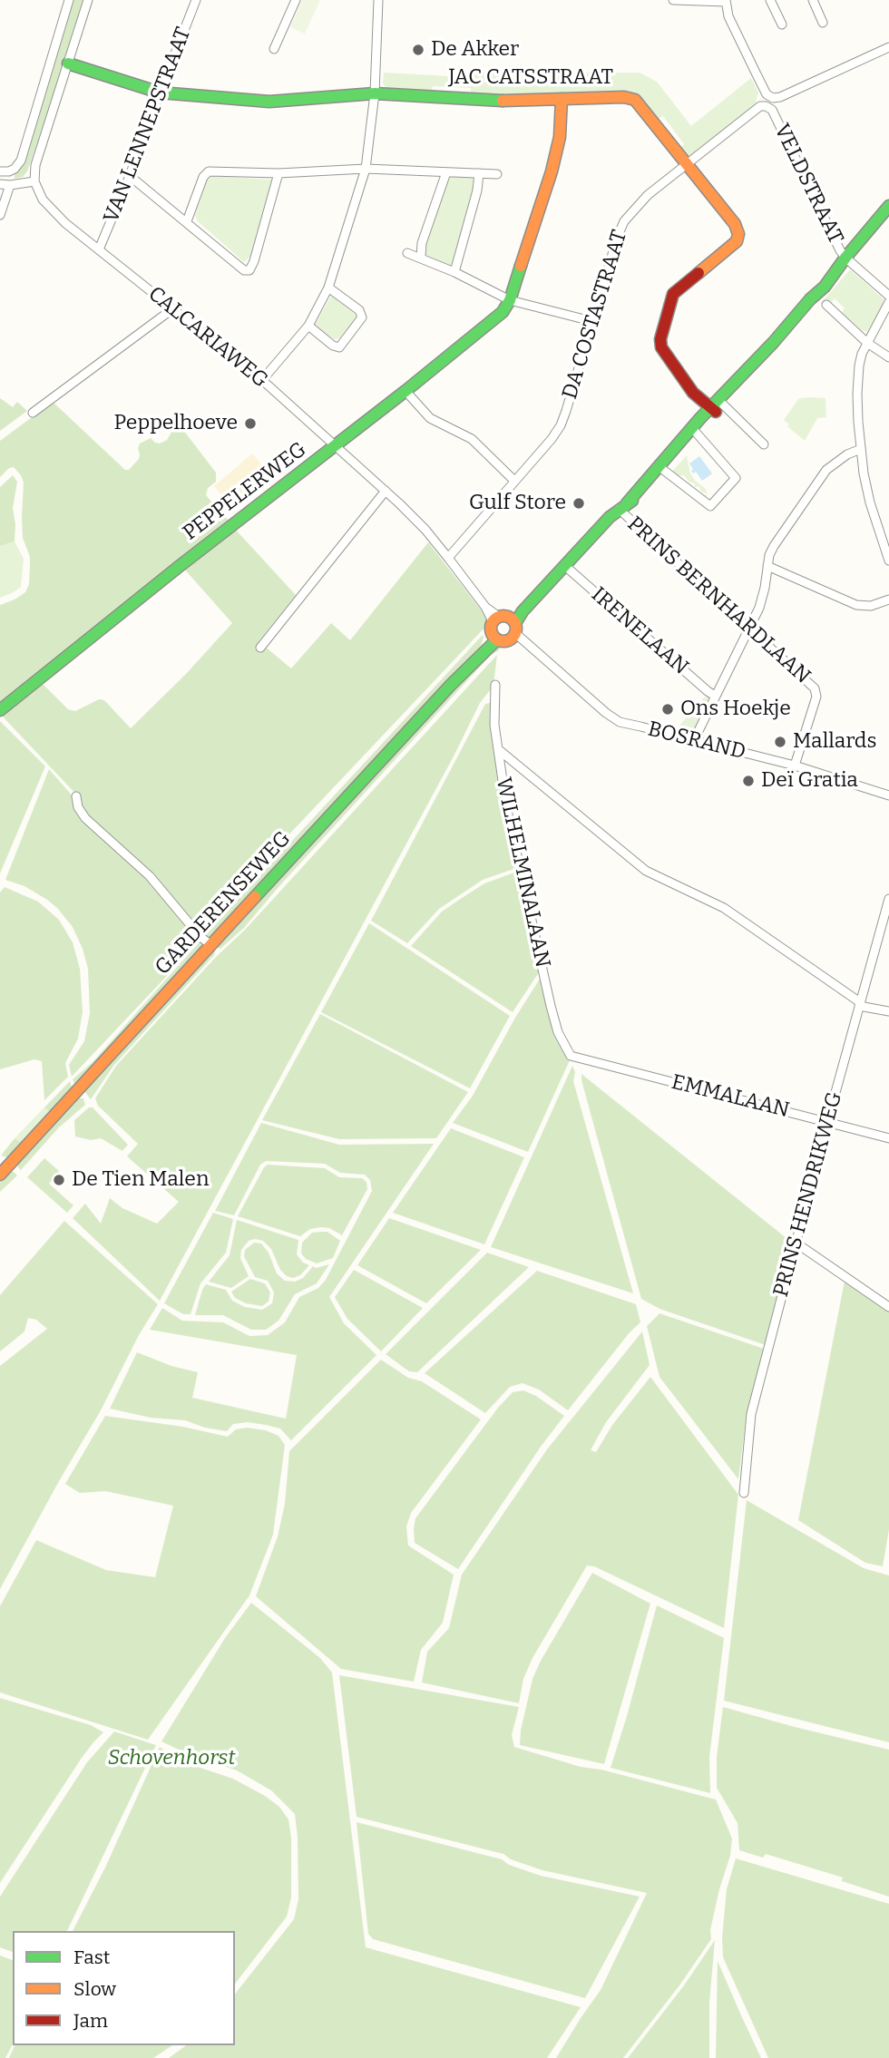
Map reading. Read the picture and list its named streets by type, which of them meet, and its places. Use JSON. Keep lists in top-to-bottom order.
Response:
{
  "streets": {
    "street": [
      "JAC CATSSTRAAT",
      "VAN LENNEPSTRAAT",
      "VELDSTRAAT",
      "DA COSTASTRAAT",
      "CALCARIAWEG",
      "PEPPELERWEG",
      "PRINS BERNHARDLAAN",
      "IRENELAAN",
      "BOSRAND",
      "WILHELMINALAAN",
      "GARDERENSEWEG",
      "EMMALAAN",
      "PRINS HENDRIKWEG"
    ]
  },
  "crossings": [
    ["JAC CATSSTRAAT", "VAN LENNEPSTRAAT"],
    ["JAC CATSSTRAAT", "DA COSTASTRAAT"],
    ["VAN LENNEPSTRAAT", "CALCARIAWEG"],
    ["VELDSTRAAT", "DA COSTASTRAAT"],
    ["DA COSTASTRAAT", "CALCARIAWEG"],
    ["CALCARIAWEG", "PEPPELERWEG"],
    ["CALCARIAWEG", "BOSRAND"],
    ["PRINS BERNHARDLAAN", "BOSRAND"],
    ["WILHELMINALAAN", "EMMALAAN"],
    ["EMMALAAN", "PRINS HENDRIKWEG"]
  ],
  "parks": ["Schovenhorst"],
  "places": [
    "De Akker",
    "Peppelhoeve",
    "Gulf Store",
    "Ons Hoekje",
    "Mallards",
    "Deï Gratia",
    "De Tien Malen"
  ],
  "legend": ["Fast", "Slow", "Jam"]
}
